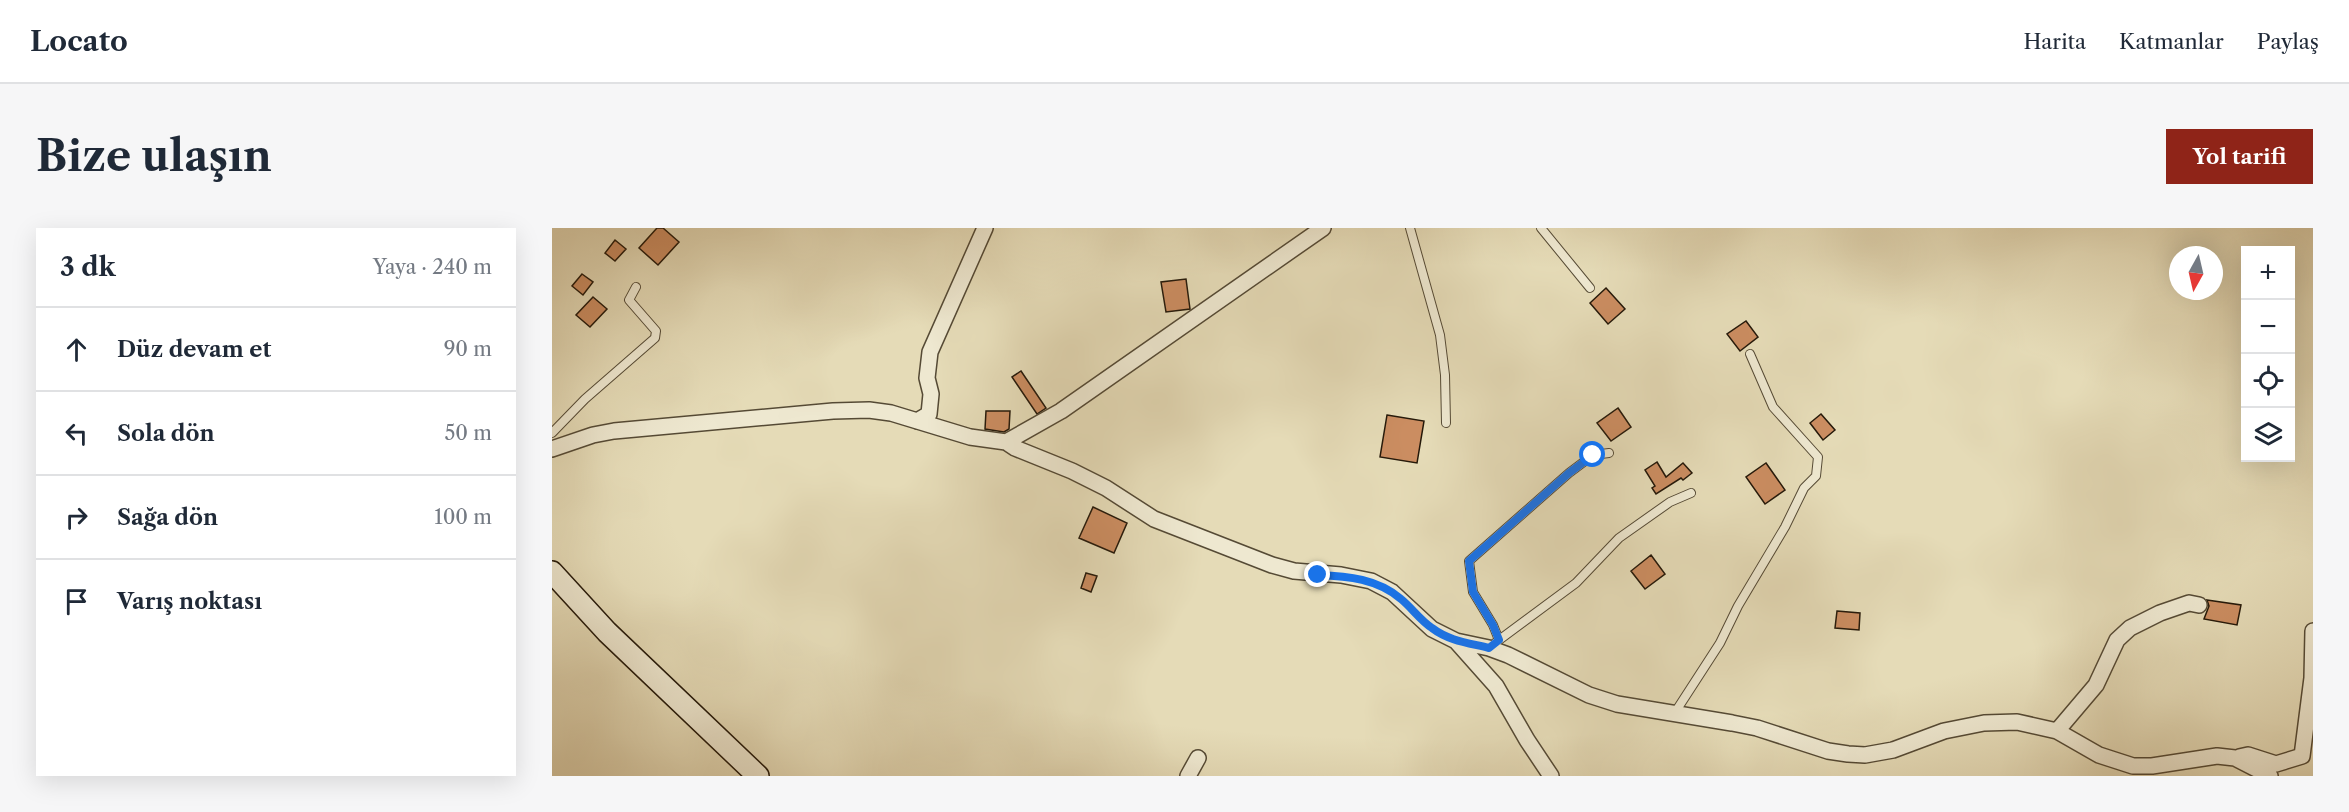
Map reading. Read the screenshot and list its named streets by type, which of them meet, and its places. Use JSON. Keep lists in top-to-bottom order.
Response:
{
  "north": "bottom",
  "page": {
    "header": "Locato",
    "nav": ["Harita", "Katmanlar", "Paylaş"],
    "buttons": "Yol tarifi",
    "title": "Bize ulaşın",
    "heading": ["3 dk", "Yaya · 240 m"],
    "map_buttons": ["+", "−"],
    "list": [
      ["Düz devam et", "90 m"],
      ["Sola dön", "50 m"],
      ["Sağa dön", "100 m"],
      "Varış noktası"
    ]
  }
}
